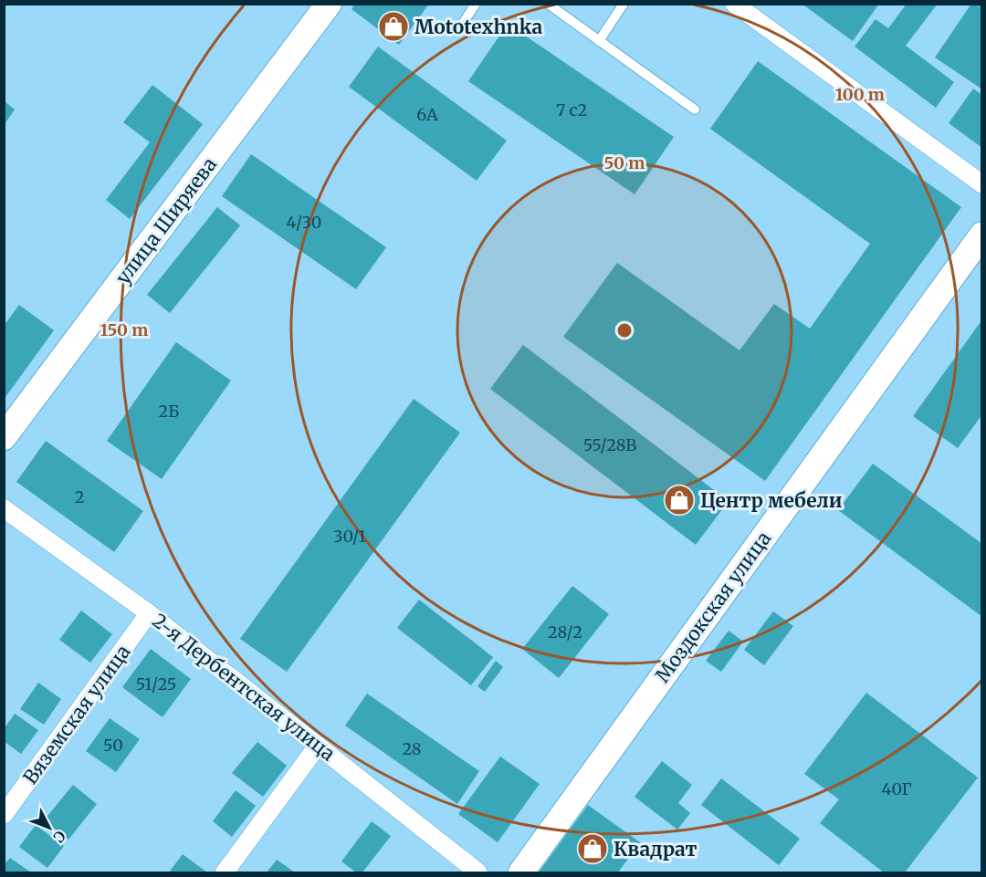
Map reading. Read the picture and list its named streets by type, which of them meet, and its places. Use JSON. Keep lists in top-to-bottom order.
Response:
{
  "streets": {
    "main road": ["улица Ширяева", "Моздокская улица"],
    "street": ["2-я Дербентская улица", "Вяземская улица"]
  },
  "crossings": [
    ["2-я Дербентская улица", "Вяземская улица"]
  ],
  "places": {
    "shop": ["Mototexhnka", "Центр мебели", "Квадрат"]
  },
  "house_numbers": [
    "7 с2",
    "6А",
    "4/30",
    "2Б",
    "55/28В",
    "2",
    "30/1",
    "28/2",
    "51/25",
    "50",
    "28",
    "40Г"
  ],
  "north": "bottom right",
  "rings": ["100 m", "50 m", "150 m"]
}
